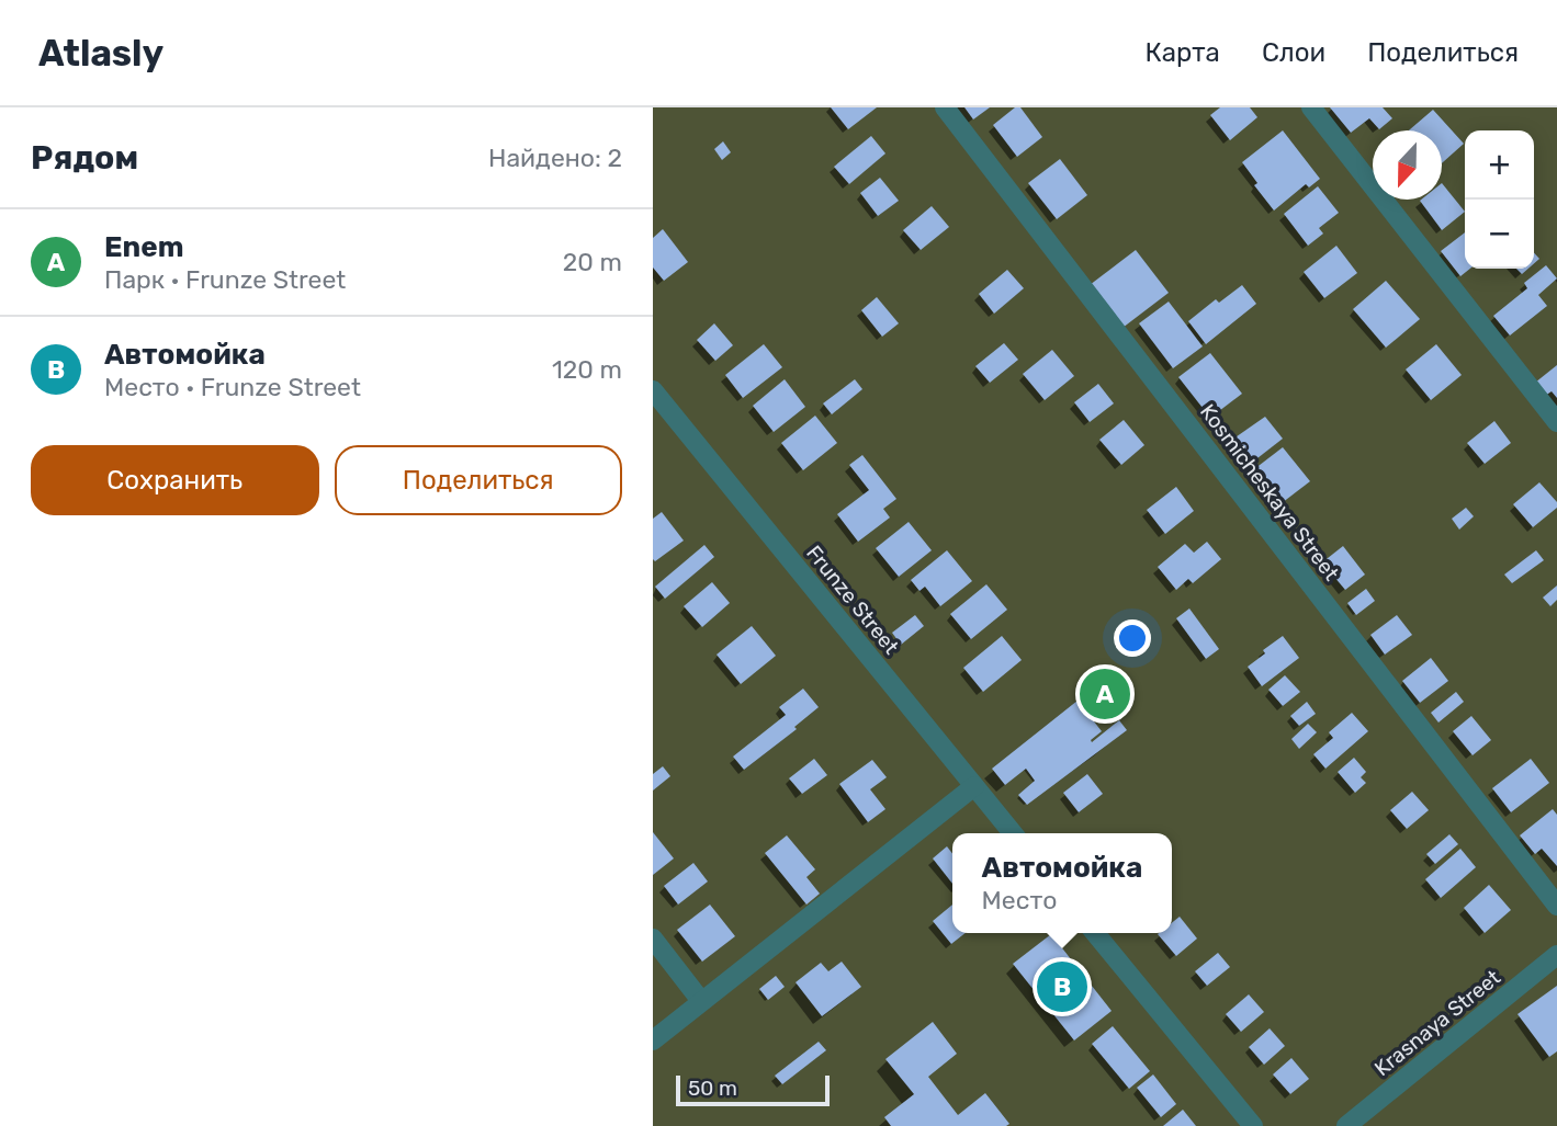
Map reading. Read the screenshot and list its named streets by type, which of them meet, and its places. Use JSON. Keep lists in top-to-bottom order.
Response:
{
  "streets": {
    "street": ["Kosmicheskaya Street", "Frunze Street", "Krasnaya Street"]
  },
  "scale_bar": "50 m",
  "north": "bottom",
  "page": {
    "header": "Atlasly",
    "nav": ["Карта", "Слои", "Поделиться"],
    "heading": ["Рядом", "Найдено: 2"],
    "map_buttons": ["+", "−"],
    "list": [
      {
        "mark": "A",
        "name": "Enem",
        "note": "Парк · Frunze Street",
        "value": "20 m"
      },
      {
        "mark": "B",
        "name": "Автомойка",
        "note": "Место · Frunze Street",
        "value": "120 m"
      }
    ],
    "buttons": ["Сохранить", "Поделиться"],
    "pins": ["A", "B"],
    "popup": ["Автомойка", "Место"],
    "scale": "50 m"
  }
}
